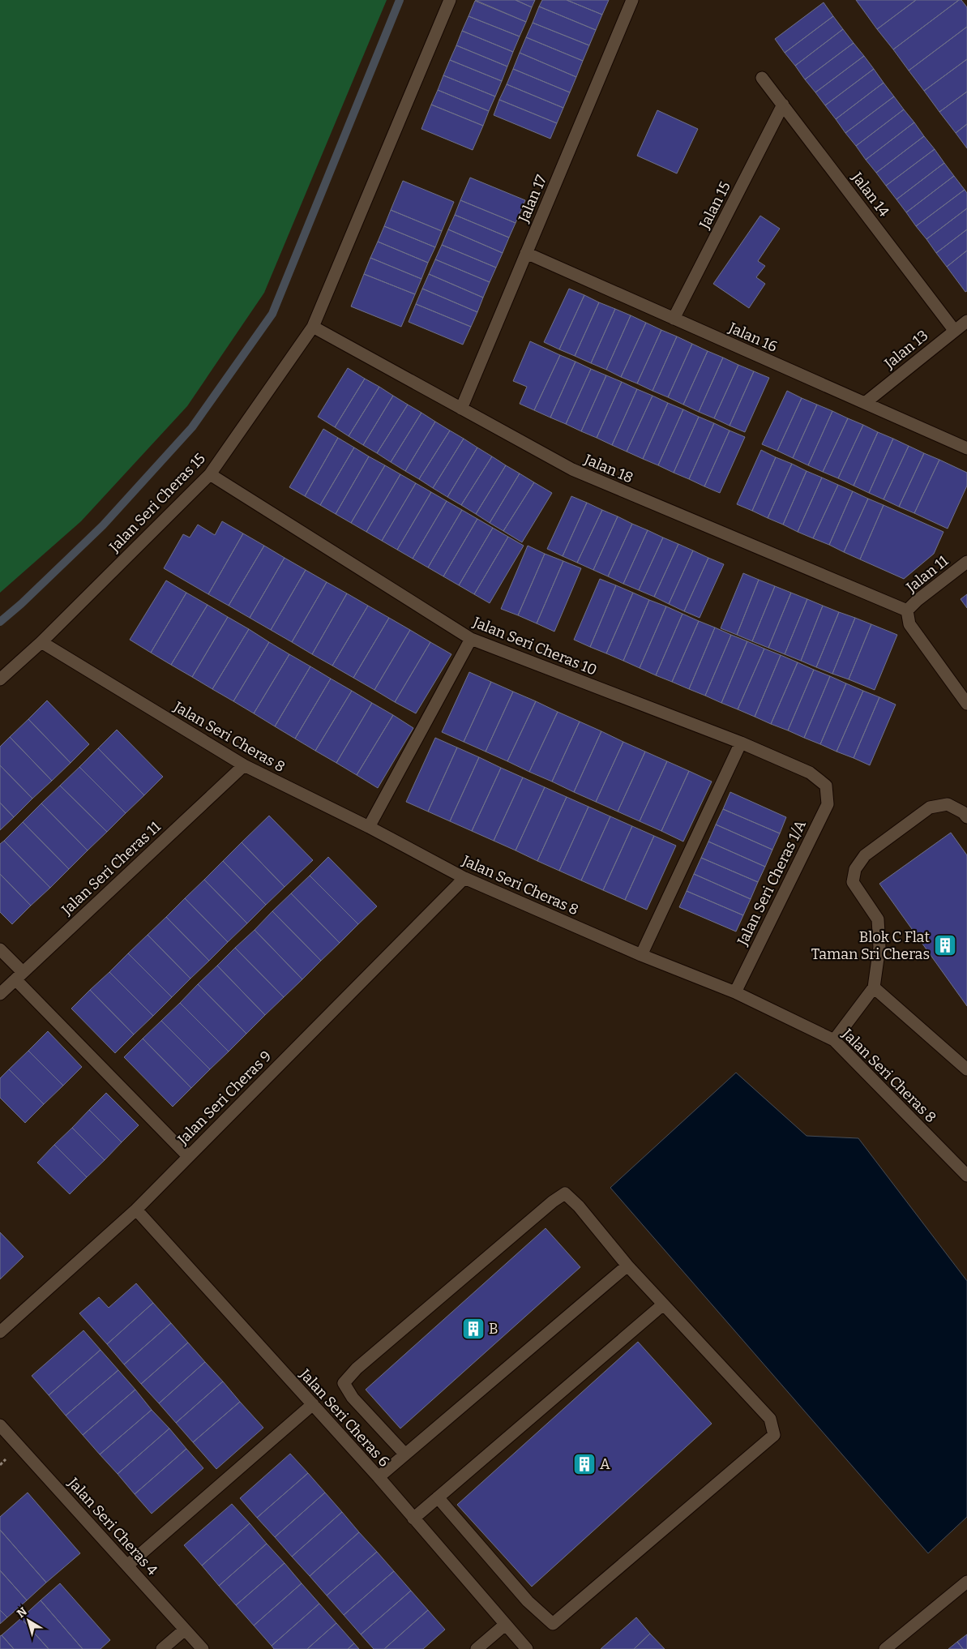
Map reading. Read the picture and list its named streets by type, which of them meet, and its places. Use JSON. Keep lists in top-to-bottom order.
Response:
{
  "streets": {
    "street": [
      "Jalan 14",
      "Jalan 17",
      "Jalan 15",
      "Jalan 16",
      "Jalan 13",
      "Jalan 18",
      "Jalan Seri Cheras 15",
      "Jalan 11",
      "Jalan Seri Cheras 10",
      "Jalan Seri Cheras 8",
      "Jalan Seri Cheras 11",
      "Jalan Seri Cheras 1/A",
      "Jalan Seri Cheras 9",
      "Jalan Seri Cheras 6",
      "Jalan Seri Cheras 4"
    ]
  },
  "crossings": [
    ["Jalan 14", "Jalan 15"],
    ["Jalan 14", "Jalan 13"],
    ["Jalan 17", "Jalan 16"],
    ["Jalan 17", "Jalan 18"],
    ["Jalan 15", "Jalan 16"],
    ["Jalan 16", "Jalan 13"],
    ["Jalan 18", "Jalan Seri Cheras 15"],
    ["Jalan 18", "Jalan 11"],
    ["Jalan Seri Cheras 15", "Jalan Seri Cheras 10"],
    ["Jalan Seri Cheras 15", "Jalan Seri Cheras 8"],
    ["Jalan Seri Cheras 10", "Jalan Seri Cheras 1/A"],
    ["Jalan Seri Cheras 8", "Jalan Seri Cheras 11"],
    ["Jalan Seri Cheras 8", "Jalan Seri Cheras 1/A"],
    ["Jalan Seri Cheras 8", "Jalan Seri Cheras 9"],
    ["Jalan Seri Cheras 9", "Jalan Seri Cheras 6"]
  ],
  "places": {
    "building": ["Blok C Flat Taman Sri Cheras", "B", "A"]
  },
  "north": "top left"
}
